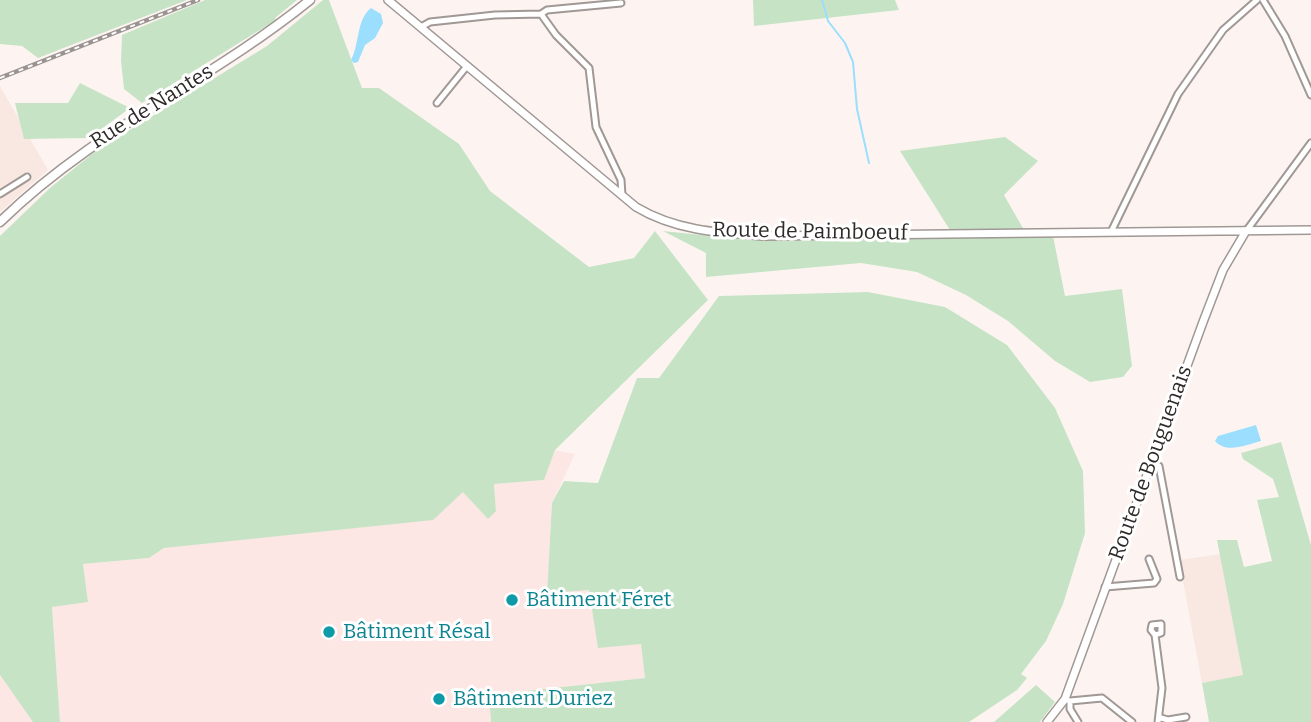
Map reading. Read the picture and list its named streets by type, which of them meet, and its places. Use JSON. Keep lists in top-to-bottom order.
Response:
{
  "streets": {
    "main road": ["Rue de Nantes"],
    "street": ["Route de Paimboeuf", "Route de Bouguenais"]
  },
  "crossings": [
    ["Route de Paimboeuf", "Route de Bouguenais"]
  ],
  "places": ["Bâtiment Féret", "Bâtiment Résal", "Bâtiment Duriez"]
}
